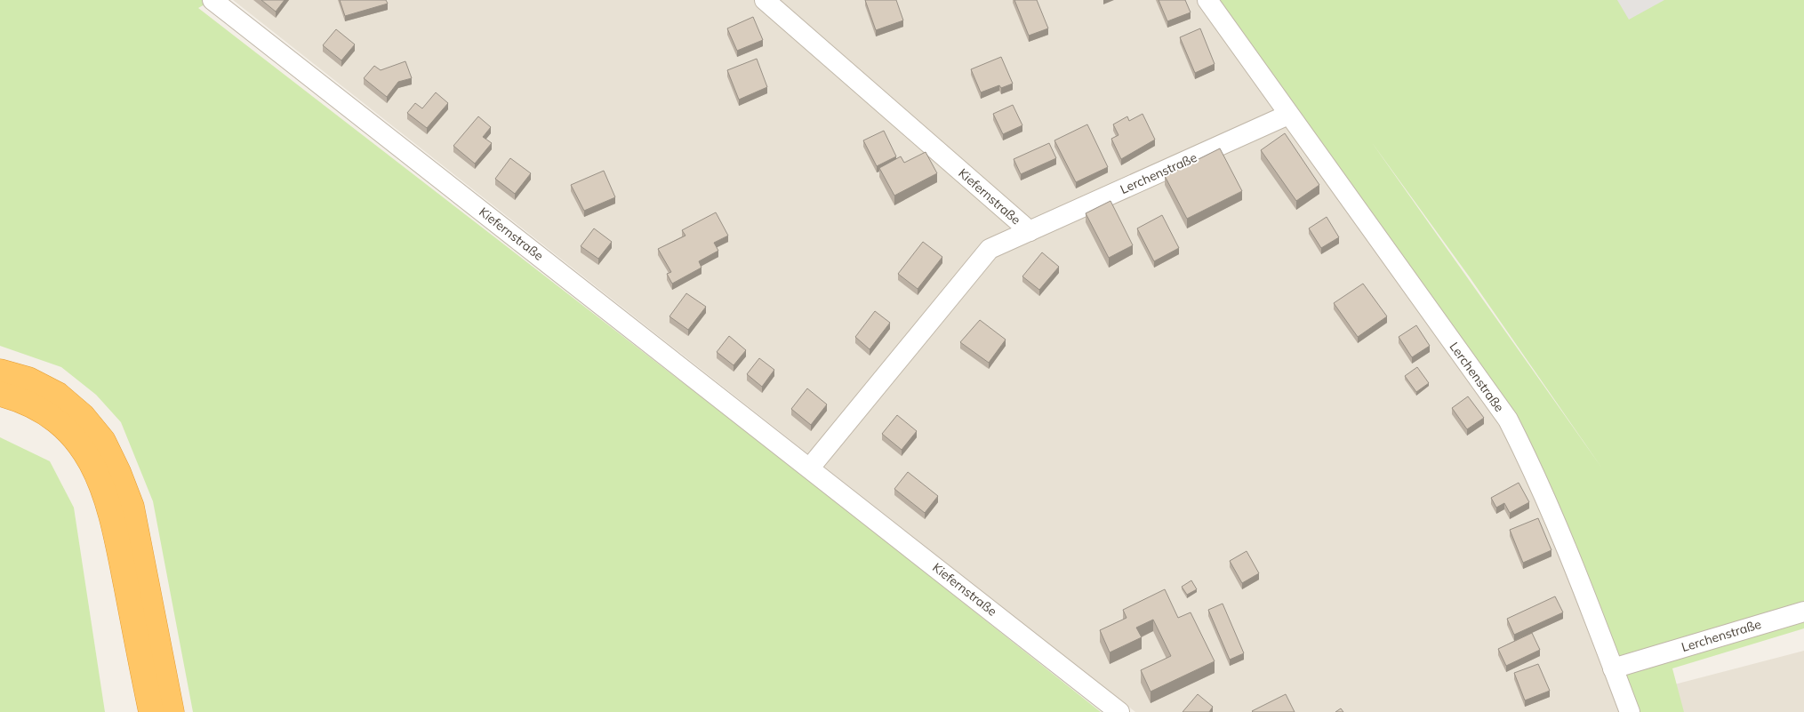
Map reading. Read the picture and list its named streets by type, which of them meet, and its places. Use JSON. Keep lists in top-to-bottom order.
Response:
{
  "streets": {
    "street": ["Lerchenstraße", "Kiefernstraße"]
  },
  "crossings": [
    ["Lerchenstraße", "Kiefernstraße"]
  ]
}
